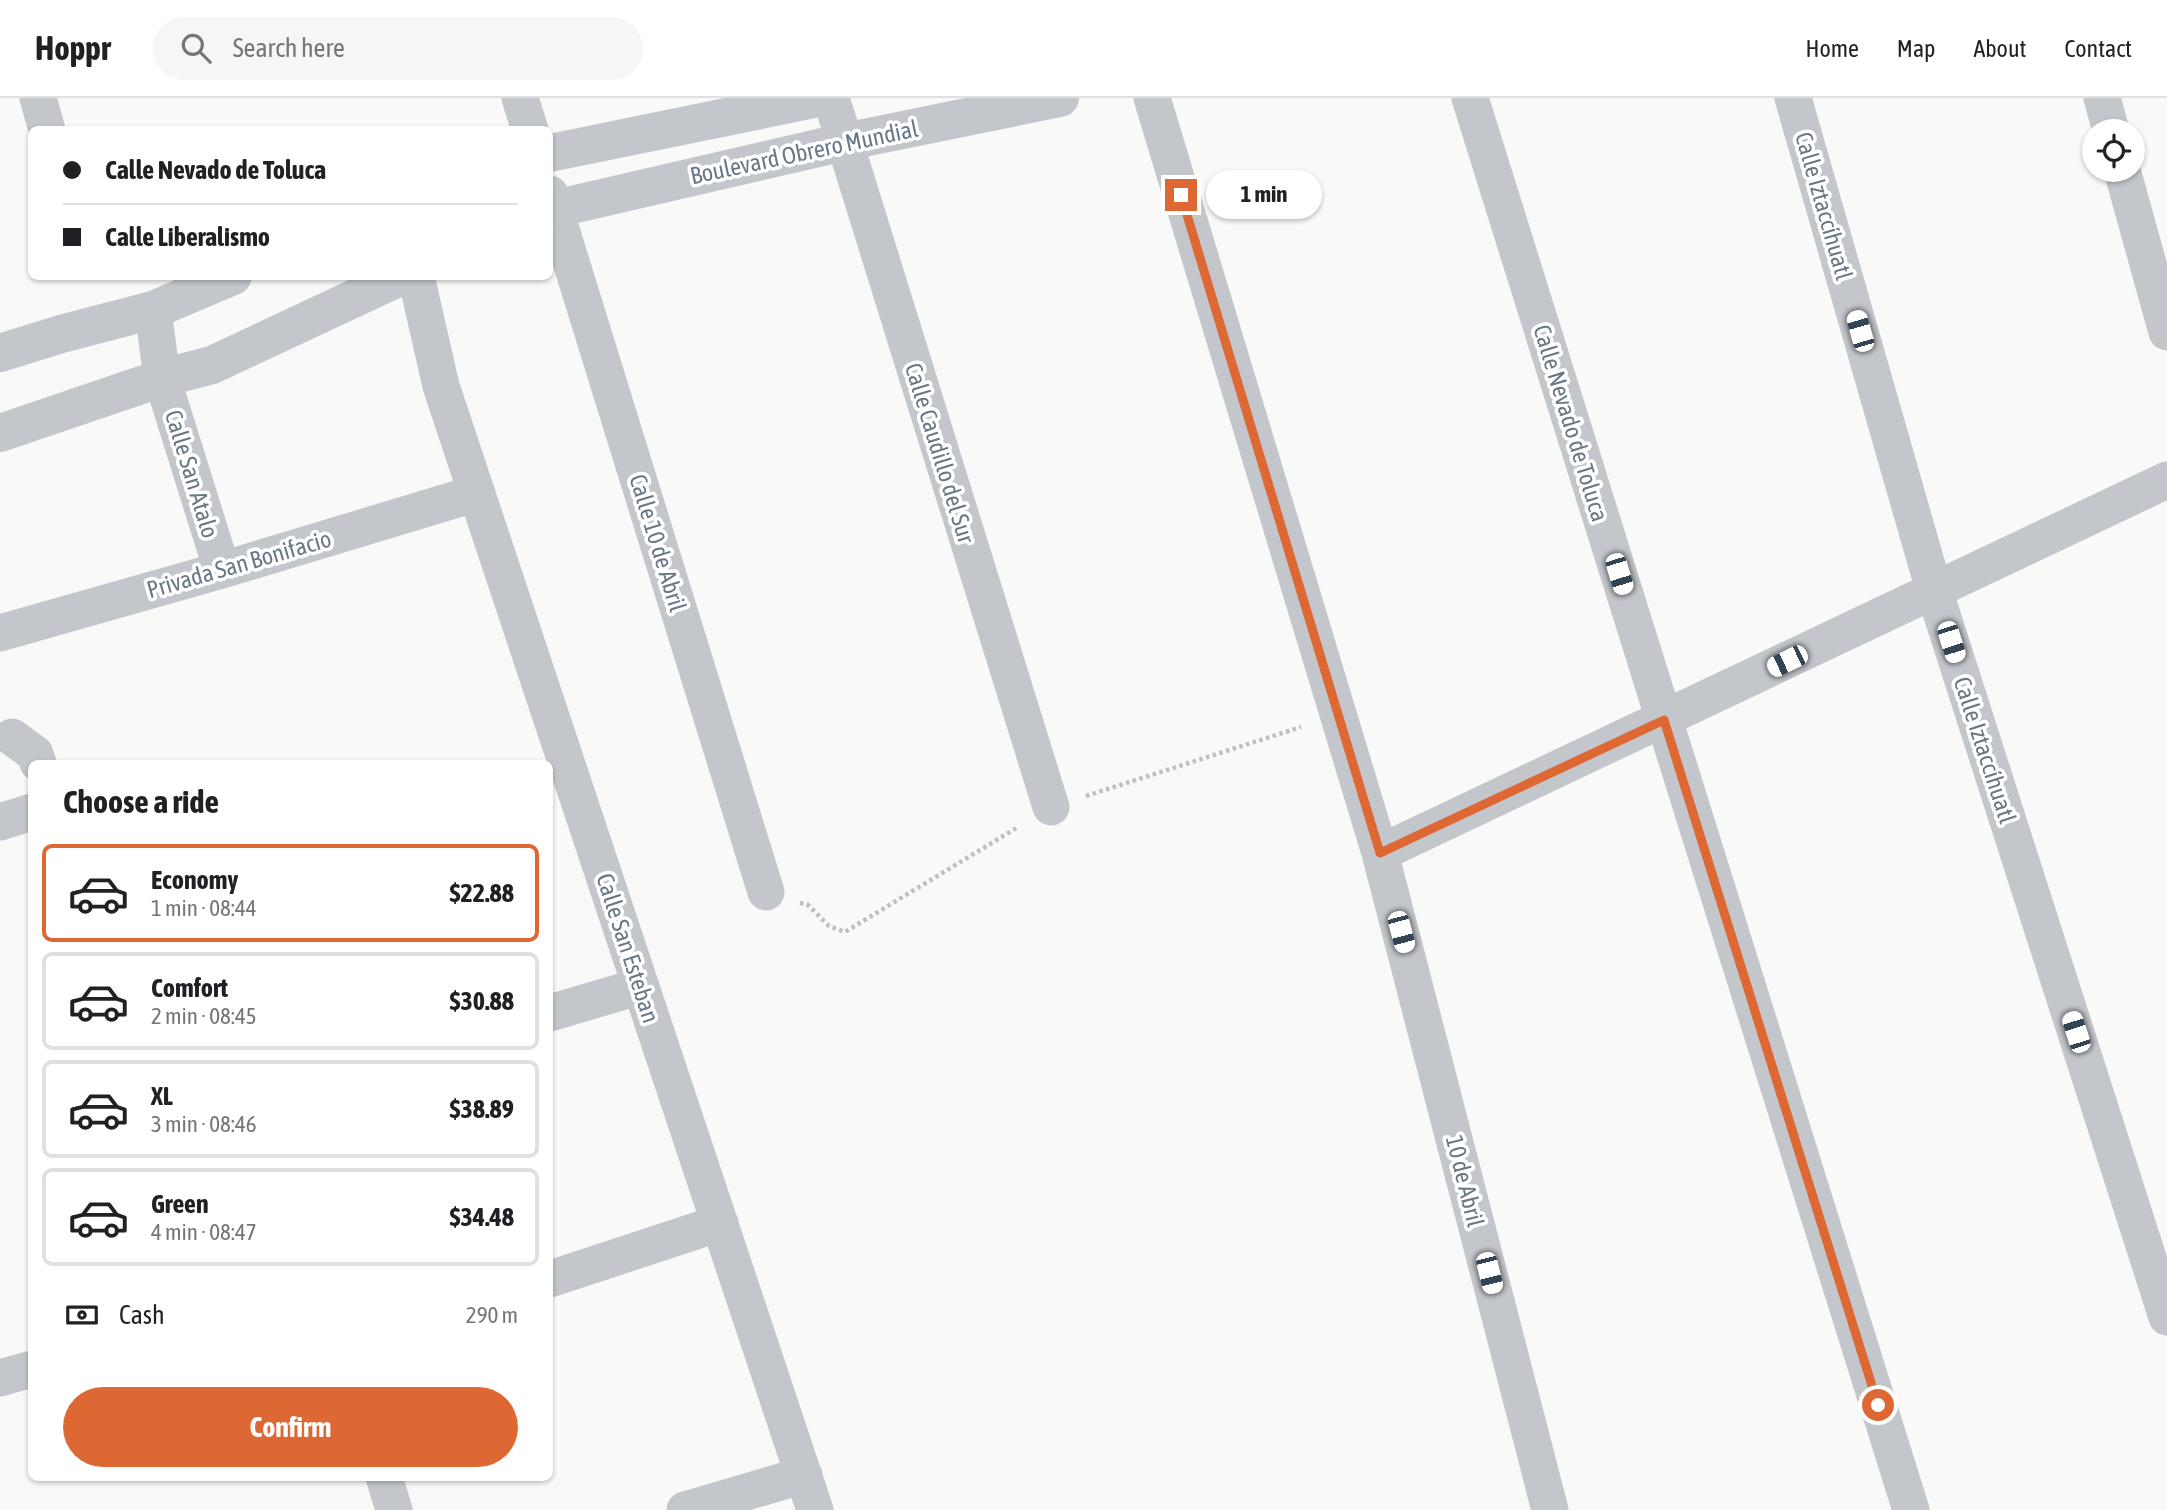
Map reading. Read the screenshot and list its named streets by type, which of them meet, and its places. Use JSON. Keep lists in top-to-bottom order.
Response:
{
  "streets": {
    "street": [
      "Boulevard Obrero Mundial",
      "Calle Iztaccíhuatl",
      "Calle Nevado de Toluca",
      "Calle Caudillo del Sur",
      "Calle San Atalo",
      "Calle 10 de Abril",
      "Privada San Bonifacio",
      "Calle San Esteban",
      "10 de Abril"
    ]
  },
  "crossings": [
    ["Boulevard Obrero Mundial", "Calle Caudillo del Sur"],
    ["Calle San Atalo", "Privada San Bonifacio"],
    ["Privada San Bonifacio", "Calle San Esteban"]
  ],
  "page": {
    "header": "Hoppr",
    "search": "Search here",
    "nav": [
      "Home",
      "Map",
      "About",
      "Contact"
    ],
    "banner": ["Calle Nevado de Toluca", "Calle Liberalismo"],
    "bubble": "1 min",
    "heading": "Choose a ride",
    "list": [
      {
        "name": "Economy",
        "note": "1 min · 08:44",
        "value": "$22.88"
      },
      {
        "name": "Comfort",
        "note": "2 min · 08:45",
        "value": "$30.88"
      },
      {
        "name": "XL",
        "note": "3 min · 08:46",
        "value": "$38.89"
      },
      {
        "name": "Green",
        "note": "4 min · 08:47",
        "value": "$34.48"
      }
    ],
    "pay": ["Cash", "290 m"],
    "buttons": "Confirm"
  }
}
